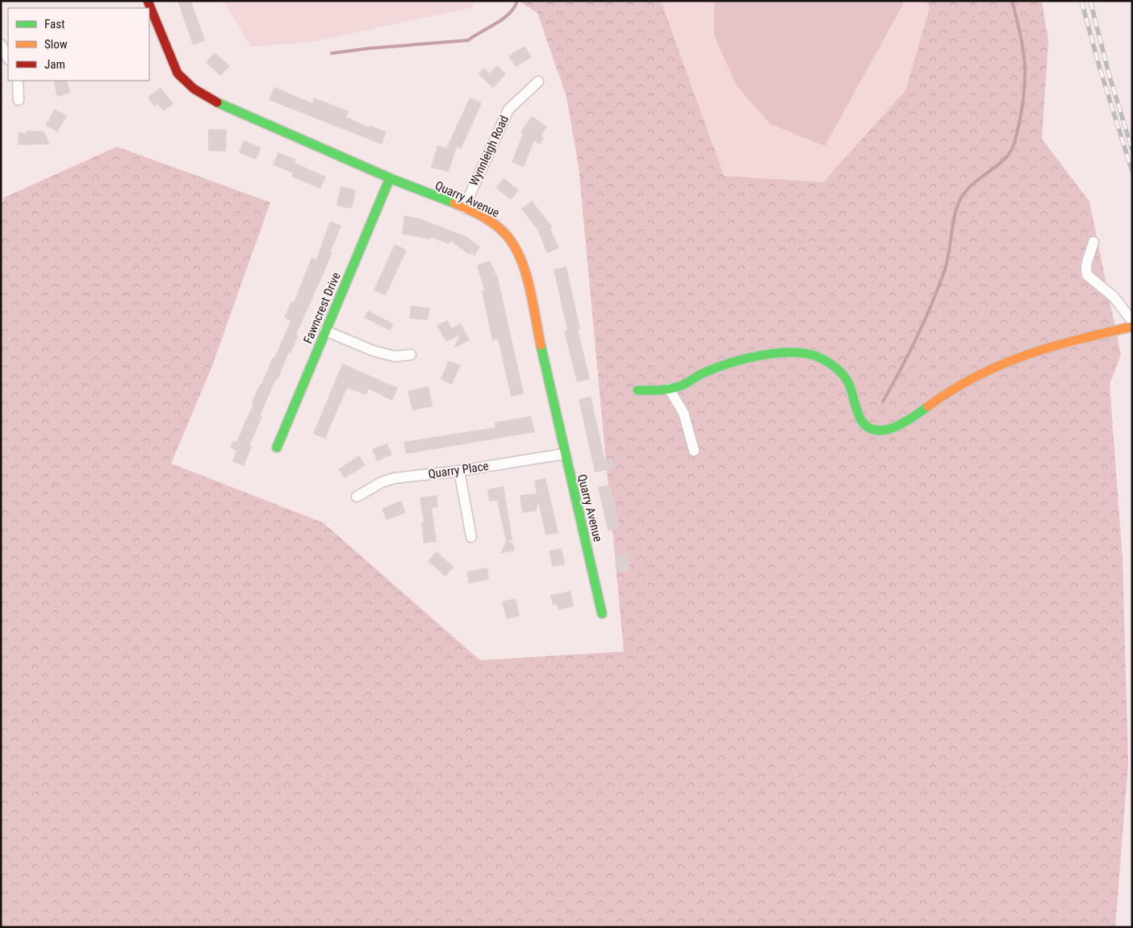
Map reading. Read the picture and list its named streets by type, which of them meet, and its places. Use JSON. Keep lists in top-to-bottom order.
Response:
{
  "streets": {
    "street": [
      "Wynnleigh Road",
      "Quarry Avenue",
      "Fawncrest Drive",
      "Quarry Place"
    ]
  },
  "crossings": [
    ["Wynnleigh Road", "Quarry Avenue"],
    ["Quarry Avenue", "Fawncrest Drive"],
    ["Quarry Avenue", "Quarry Place"]
  ],
  "legend": ["Fast", "Slow", "Jam"]
}
